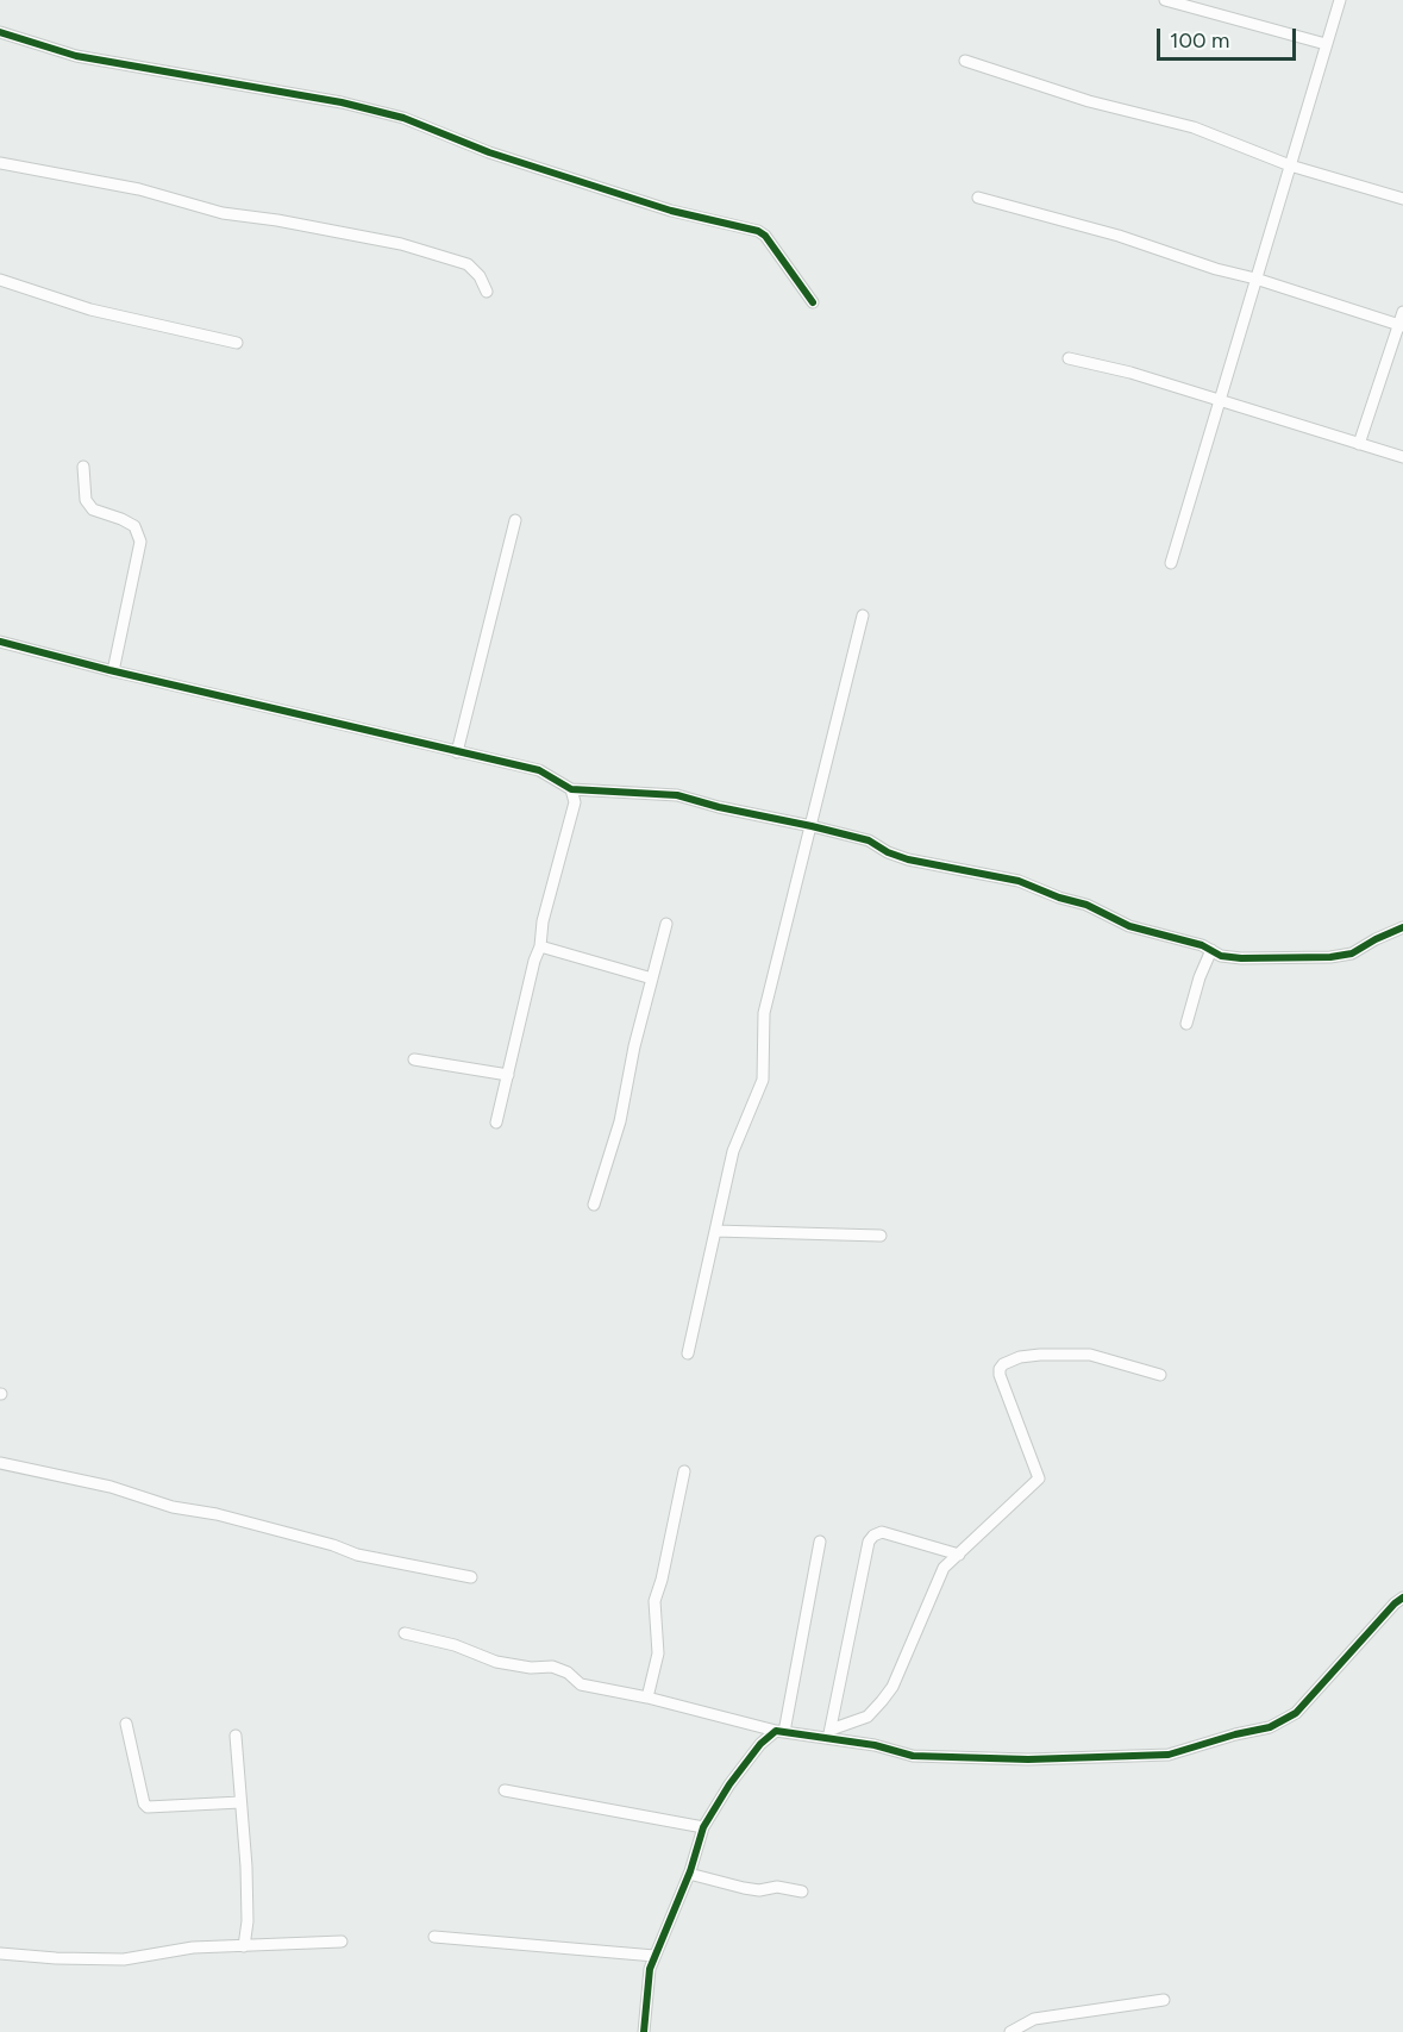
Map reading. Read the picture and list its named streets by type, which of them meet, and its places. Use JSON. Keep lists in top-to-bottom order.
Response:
{
  "scale_bar": "100 m"
}
